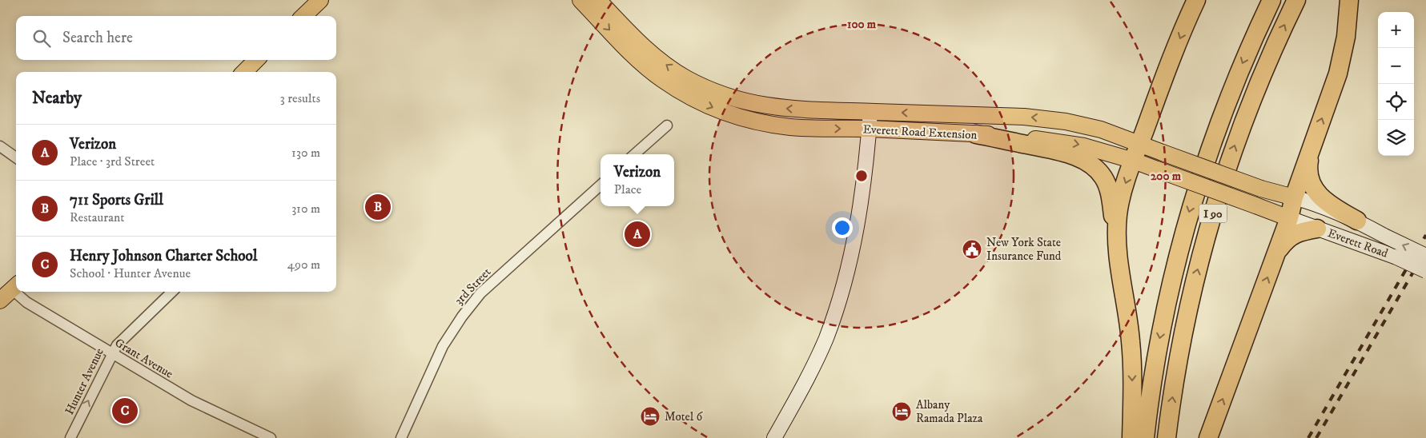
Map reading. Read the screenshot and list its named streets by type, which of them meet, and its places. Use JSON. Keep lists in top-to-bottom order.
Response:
{
  "streets": {
    "highway": ["I 90"],
    "main road": ["Everett Road Extension"],
    "street": [
      "Everett Road",
      "3rd Street",
      "Grant Avenue",
      "Hunter Avenue"
    ]
  },
  "crossings": [
    ["Everett Road Extension", "Everett Road"],
    ["Grant Avenue", "Hunter Avenue"]
  ],
  "one_way": ["Hunter Avenue"],
  "places": {
    "public building": ["New York State Insurance Fund"],
    "hotel": ["Albany Ramada Plaza", "Motel 6"]
  },
  "page": {
    "map_buttons": ["+", "−"],
    "search": "Search here",
    "heading": ["Nearby", "3 results"],
    "list": [
      {
        "mark": "A",
        "name": "Verizon",
        "note": "Place · 3rd Street",
        "value": "130 m"
      },
      {
        "mark": "B",
        "name": "711 Sports Grill",
        "note": "Restaurant",
        "value": "310 m"
      },
      {
        "mark": "C",
        "name": "Henry Johnson Charter School",
        "note": "School · Hunter Avenue",
        "value": "490 m"
      }
    ],
    "popup": ["Verizon", "Place"],
    "pins": ["B", "A", "C"]
  },
  "rings": ["100 m", "200 m"]
}
